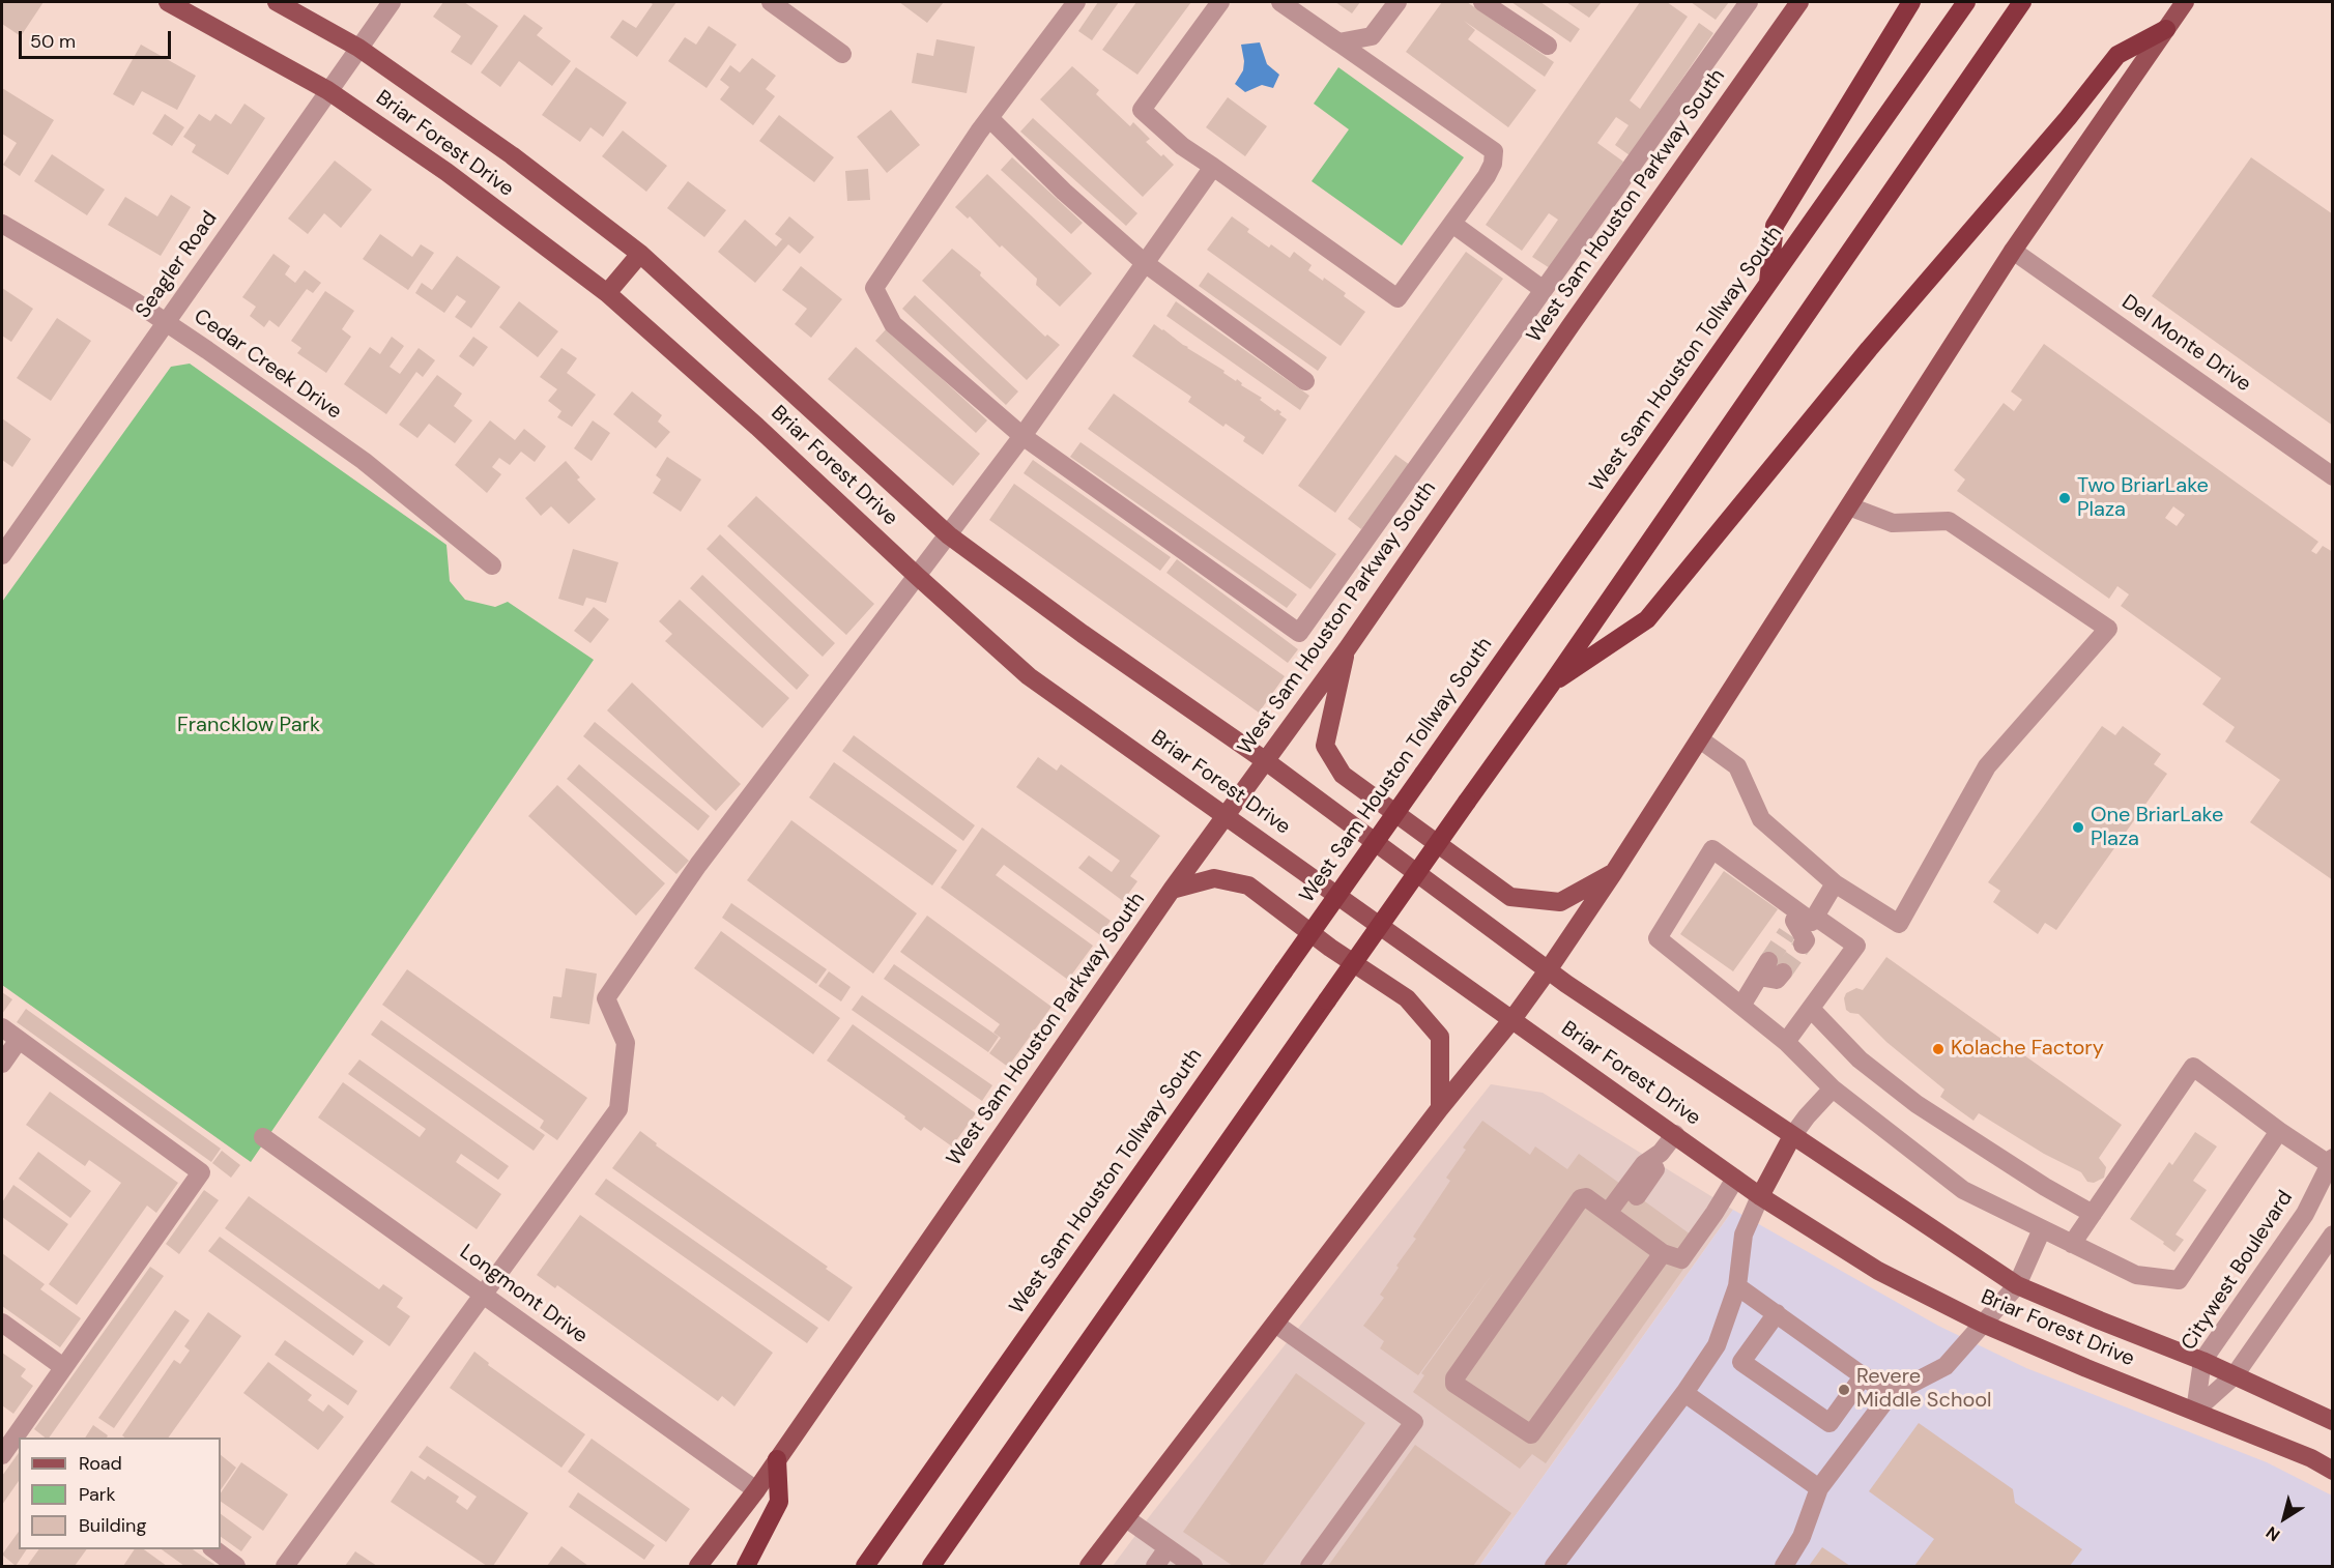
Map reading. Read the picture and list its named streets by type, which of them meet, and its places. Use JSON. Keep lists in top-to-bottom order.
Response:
{
  "streets": {
    "highway": ["West Sam Houston Tollway South"],
    "main road": ["Briar Forest Drive", "West Sam Houston Parkway South"],
    "street": [
      "Seagler Road",
      "Del Monte Drive",
      "Cedar Creek Drive",
      "Citywest Boulevard",
      "Longmont Drive"
    ]
  },
  "crossings": [
    ["Briar Forest Drive", "West Sam Houston Parkway South"],
    ["Briar Forest Drive", "Seagler Road"],
    ["Briar Forest Drive", "Citywest Boulevard"],
    ["West Sam Houston Parkway South", "Longmont Drive"],
    ["Seagler Road", "Cedar Creek Drive"]
  ],
  "parks": ["Francklow Park"],
  "places": [
    "Two BriarLake Plaza",
    "One BriarLake Plaza",
    "Kolache Factory",
    "Revere Middle School"
  ],
  "legend": ["Road", "Park", "Building"],
  "scale_bar": "50 m",
  "north": "bottom left"
}
